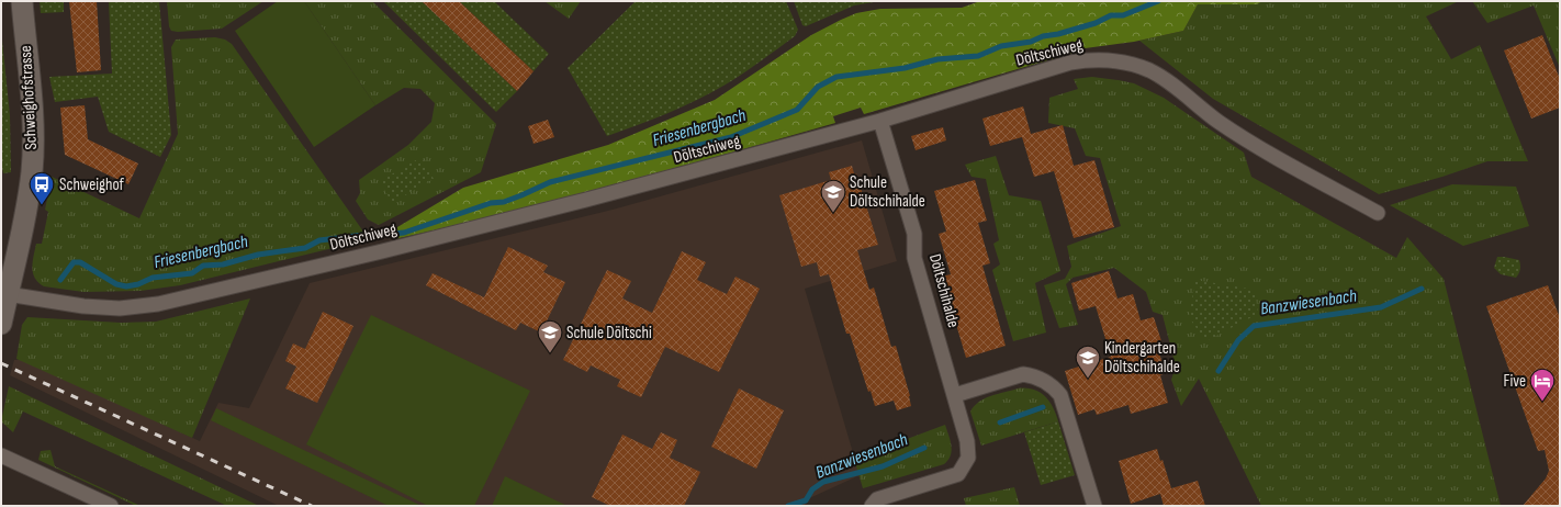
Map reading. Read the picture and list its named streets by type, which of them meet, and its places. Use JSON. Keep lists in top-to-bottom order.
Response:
{
  "streets": {
    "main road": ["Schweighofstrasse"],
    "street": ["Döltschiweg", "Döltschihalde"]
  },
  "crossings": [
    ["Döltschiweg", "Schweighofstrasse"],
    ["Döltschiweg", "Döltschihalde"]
  ],
  "water": ["Friesenbergbach", "Banzwiesenbach"],
  "places": {
    "bus stop": ["Schweighof"],
    "school or university": ["Schule Döltschihalde", "Schule Döltschi", "Kindergarten Döltschihalde"],
    "hotel": ["Five"]
  }
}
